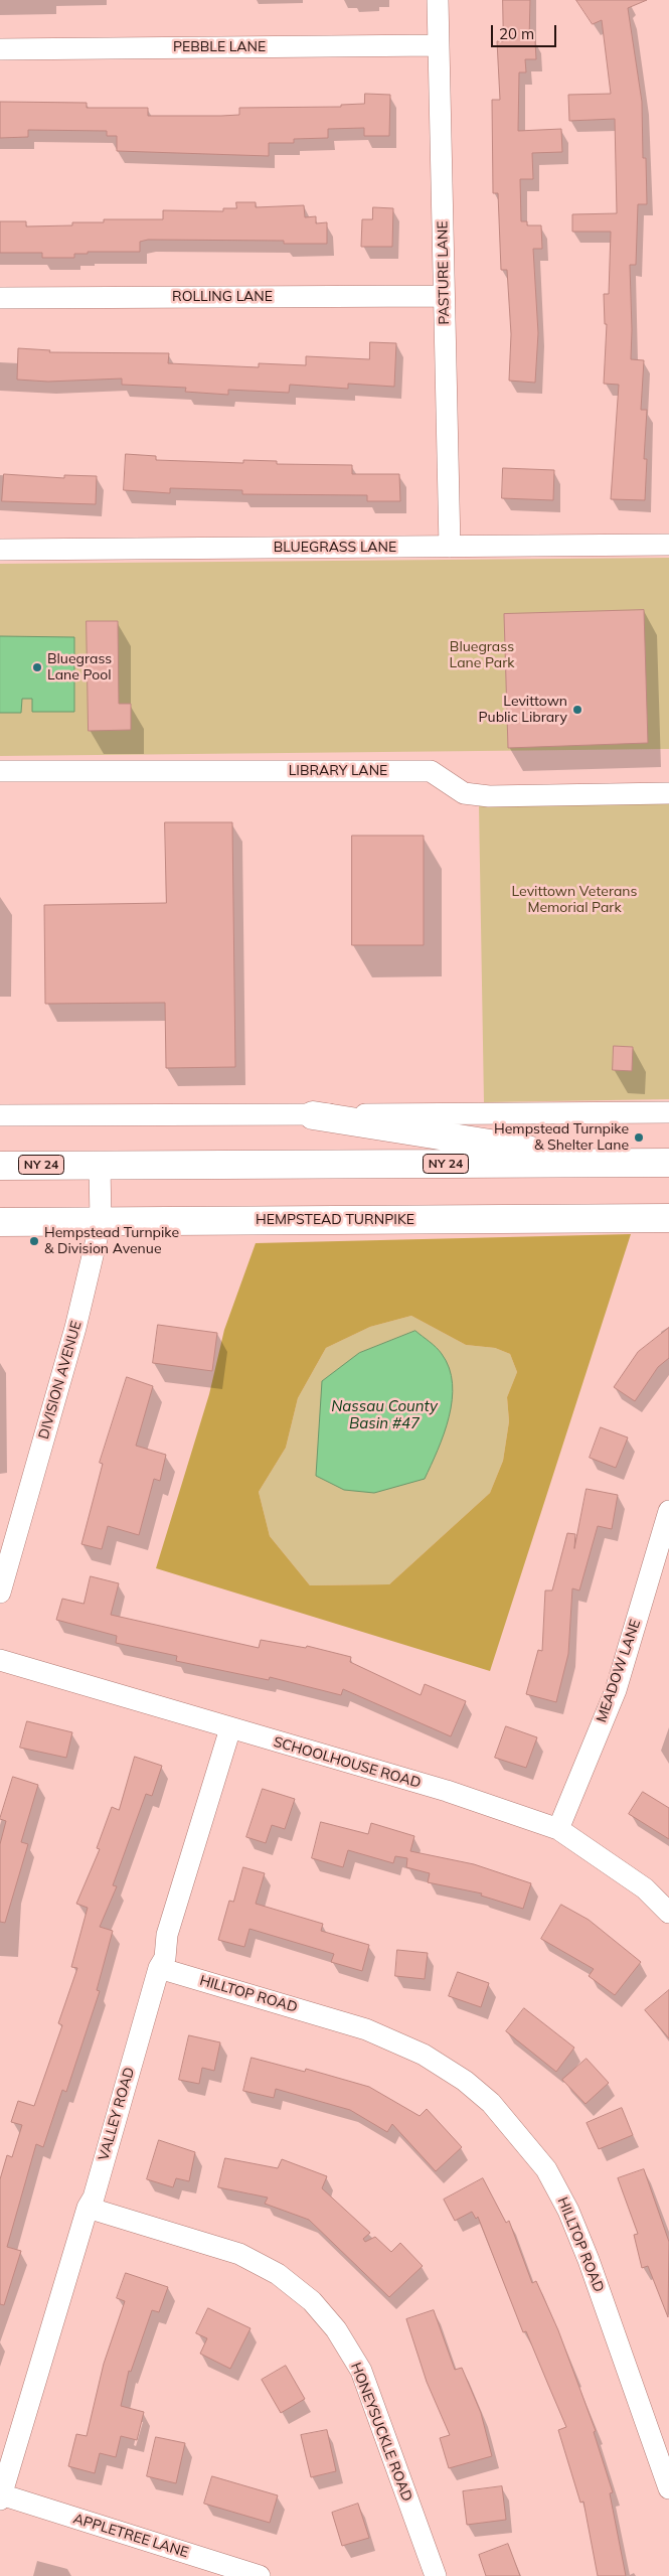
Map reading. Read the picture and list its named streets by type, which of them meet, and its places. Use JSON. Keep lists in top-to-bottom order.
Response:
{
  "streets": {
    "main road": ["NY 24", "HEMPSTEAD TURNPIKE"],
    "street": [
      "PEBBLE LANE",
      "PASTURE LANE",
      "ROLLING LANE",
      "BLUEGRASS LANE",
      "LIBRARY LANE",
      "DIVISION AVENUE",
      "MEADOW LANE",
      "SCHOOLHOUSE ROAD",
      "HILLTOP ROAD",
      "VALLEY ROAD",
      "HONEYSUCKLE ROAD",
      "APPLETREE LANE"
    ]
  },
  "crossings": [
    ["PEBBLE LANE", "PASTURE LANE"],
    ["PASTURE LANE", "ROLLING LANE"],
    ["PASTURE LANE", "BLUEGRASS LANE"],
    ["NY 24", "DIVISION AVENUE"],
    ["HEMPSTEAD TURNPIKE", "DIVISION AVENUE"],
    ["MEADOW LANE", "SCHOOLHOUSE ROAD"],
    ["SCHOOLHOUSE ROAD", "VALLEY ROAD"],
    ["HILLTOP ROAD", "VALLEY ROAD"],
    ["VALLEY ROAD", "HONEYSUCKLE ROAD"],
    ["VALLEY ROAD", "APPLETREE LANE"]
  ],
  "water": ["Nassau County Basin #47"],
  "parks": ["Bluegrass Lane Park", "Levittown Veterans Memorial Park"],
  "places": [
    "Bluegrass Lane Pool",
    "Levittown Public Library",
    "Hempstead Turnpike & Shelter Lane",
    "Hempstead Turnpike & Division Avenue"
  ],
  "scale_bar": "20 m"
}
